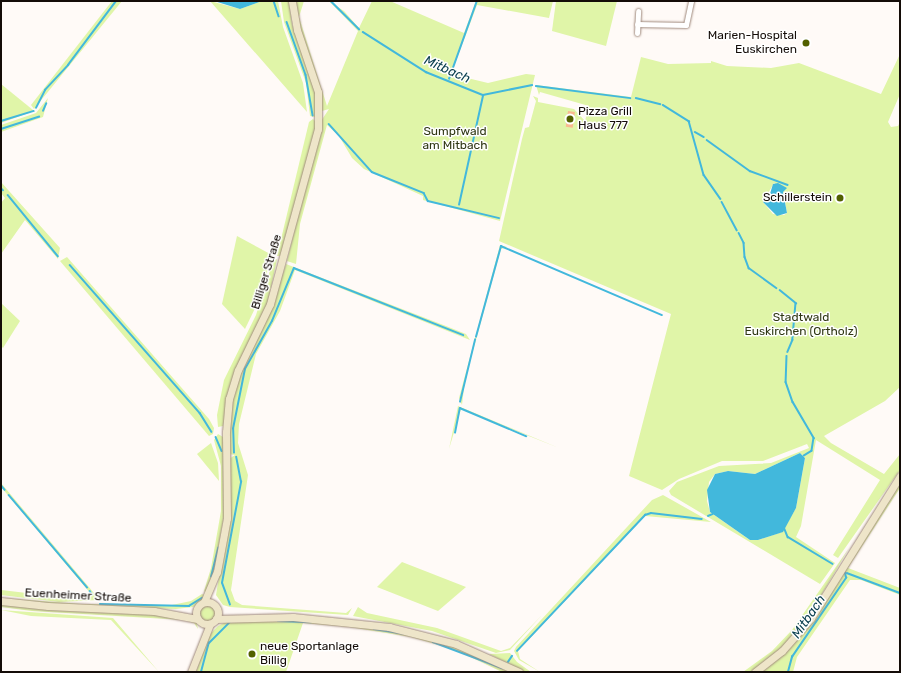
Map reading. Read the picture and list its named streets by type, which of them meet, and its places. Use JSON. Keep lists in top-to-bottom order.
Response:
{
  "streets": {
    "main road": ["Billiger Straße", "Euenheimer Straße"]
  },
  "crossings": [
    ["Billiger Straße", "Euenheimer Straße"]
  ],
  "water": ["Mitbach"],
  "parks": ["Sumpfwald am Mitbach", "Stadtwald Euskirchen (Ortholz)"],
  "places": [
    "Marien-Hospital Euskirchen",
    "Pizza Grill Haus 777",
    "Schillerstein",
    "neue Sportanlage Billig"
  ]
}
